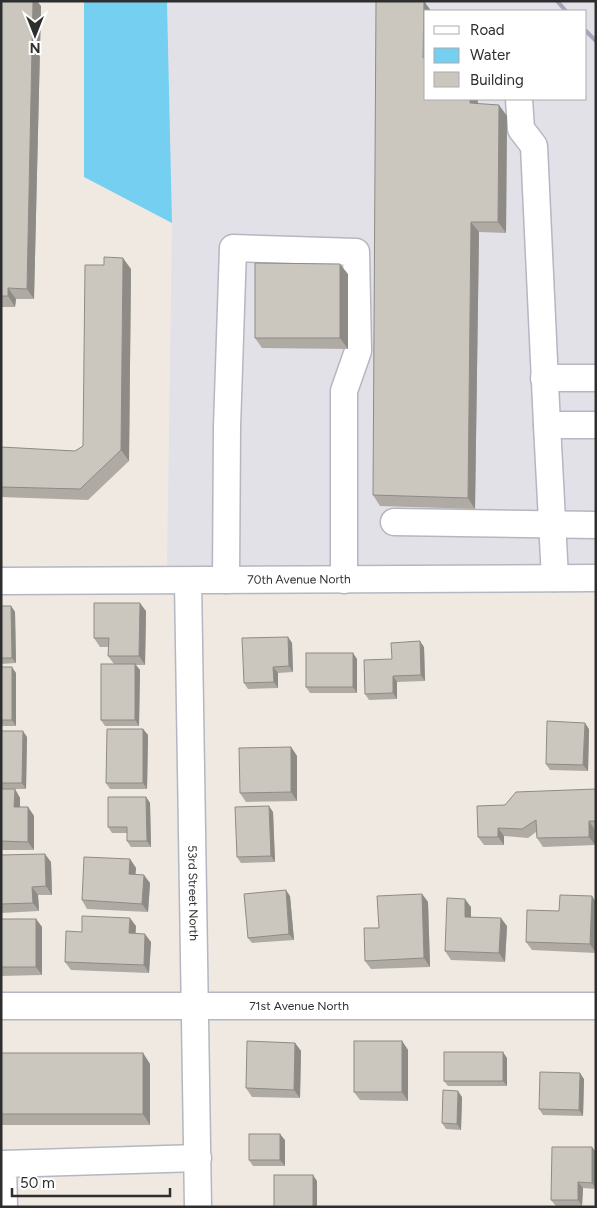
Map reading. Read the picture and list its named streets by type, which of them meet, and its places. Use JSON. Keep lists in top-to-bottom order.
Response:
{
  "streets": {
    "street": ["70th Avenue North", "53rd Street North", "71st Avenue North"]
  },
  "crossings": [
    ["70th Avenue North", "53rd Street North"],
    ["53rd Street North", "71st Avenue North"]
  ],
  "legend": ["Road", "Water", "Building"],
  "scale_bar": "50 m",
  "north": "bottom"
}
